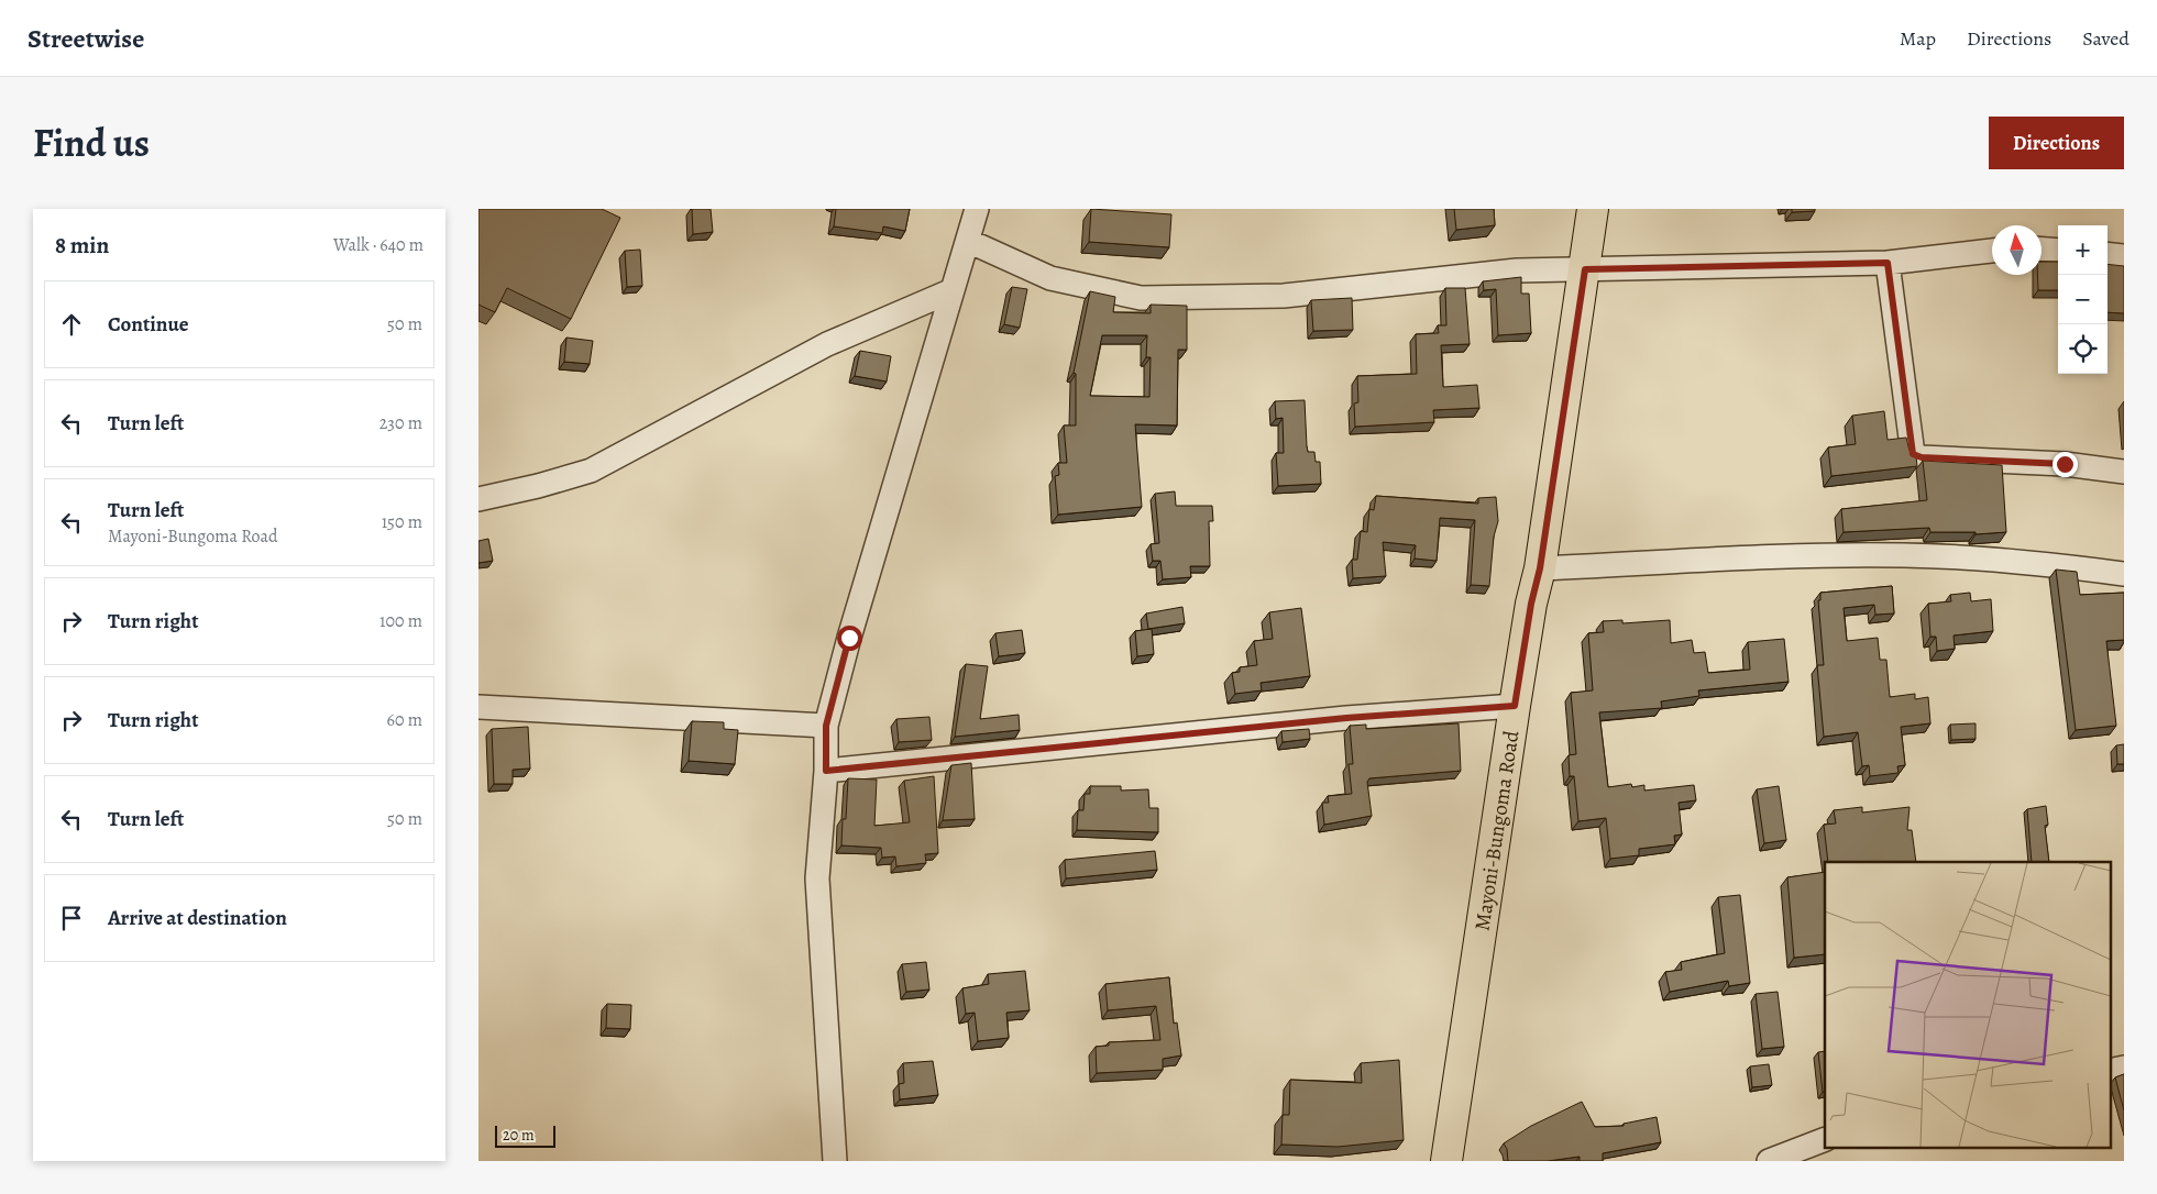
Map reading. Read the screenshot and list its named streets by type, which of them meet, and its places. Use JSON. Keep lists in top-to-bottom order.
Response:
{
  "streets": {
    "main road": ["Mayoni-Bungoma Road"]
  },
  "scale_bar": "20 m",
  "north": "top",
  "page": {
    "header": "Streetwise",
    "nav": ["Map", "Directions", "Saved"],
    "title": "Find us",
    "buttons": "Directions",
    "heading": ["8 min", "Walk · 640 m"],
    "map_buttons": ["+", "−"],
    "list": [
      ["Continue", "50 m"],
      ["Turn left", "230 m"],
      ["Turn left", "Mayoni-Bungoma Road", "150 m"],
      ["Turn right", "100 m"],
      ["Turn right", "60 m"],
      ["Turn left", "50 m"],
      "Arrive at destination"
    ],
    "scale": "20 m"
  }
}
